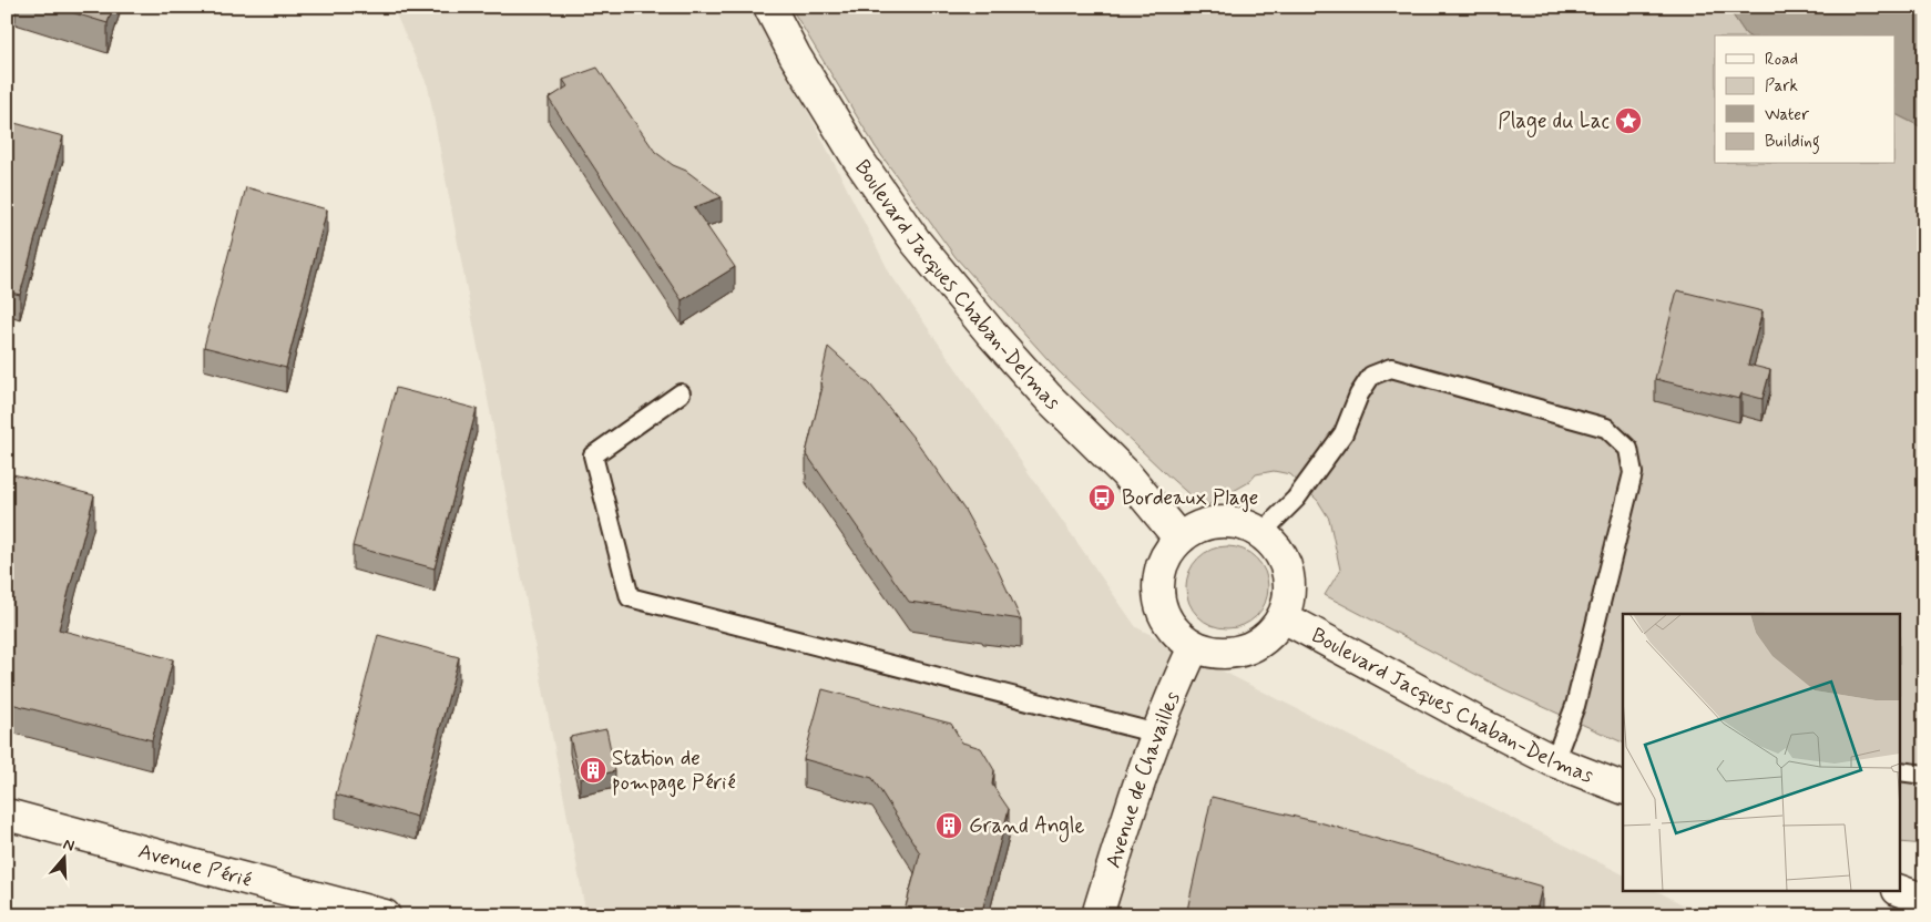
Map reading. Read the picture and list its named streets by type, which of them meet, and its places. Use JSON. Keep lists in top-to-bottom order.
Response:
{
  "streets": {
    "main road": ["Boulevard Jacques Chaban-Delmas", "Avenue de Chavailles", "Avenue Périé"]
  },
  "crossings": [
    ["Boulevard Jacques Chaban-Delmas", "Avenue de Chavailles"]
  ],
  "places": {
    "place": ["Plage du Lac"],
    "bus stop": ["Bordeaux Plage"],
    "building": ["Station de pompage Périé", "Grand Angle"]
  },
  "legend": [
    "Road",
    "Park",
    "Water",
    "Building"
  ],
  "north": "top"
}
